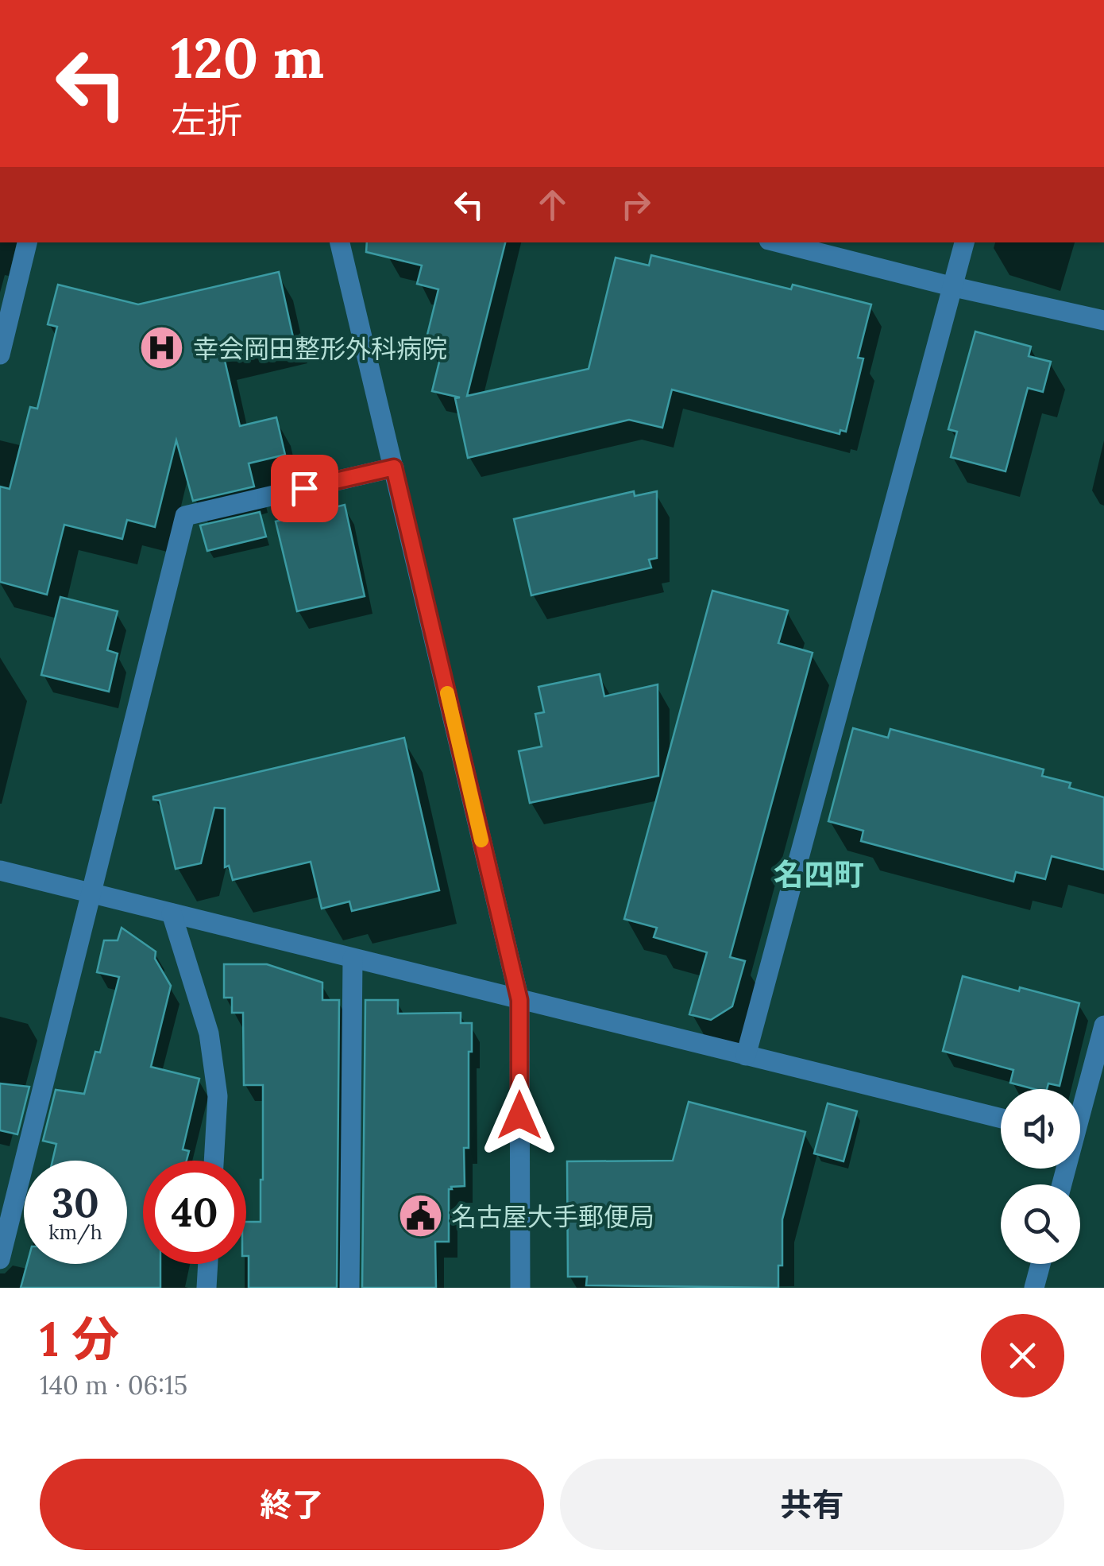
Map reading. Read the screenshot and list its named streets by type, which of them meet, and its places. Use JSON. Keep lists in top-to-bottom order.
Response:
{
  "districts": ["名四町"],
  "places": {
    "hospital": ["幸会岡田整形外科病院"],
    "public building": ["名古屋大手郵便局"]
  },
  "page": {
    "turn": ["120 m", "左折"],
    "speed": "30 km/h",
    "limit": "40",
    "heading": ["1 分", "140 m · 06:15"],
    "buttons": ["終了", "共有"]
  }
}
